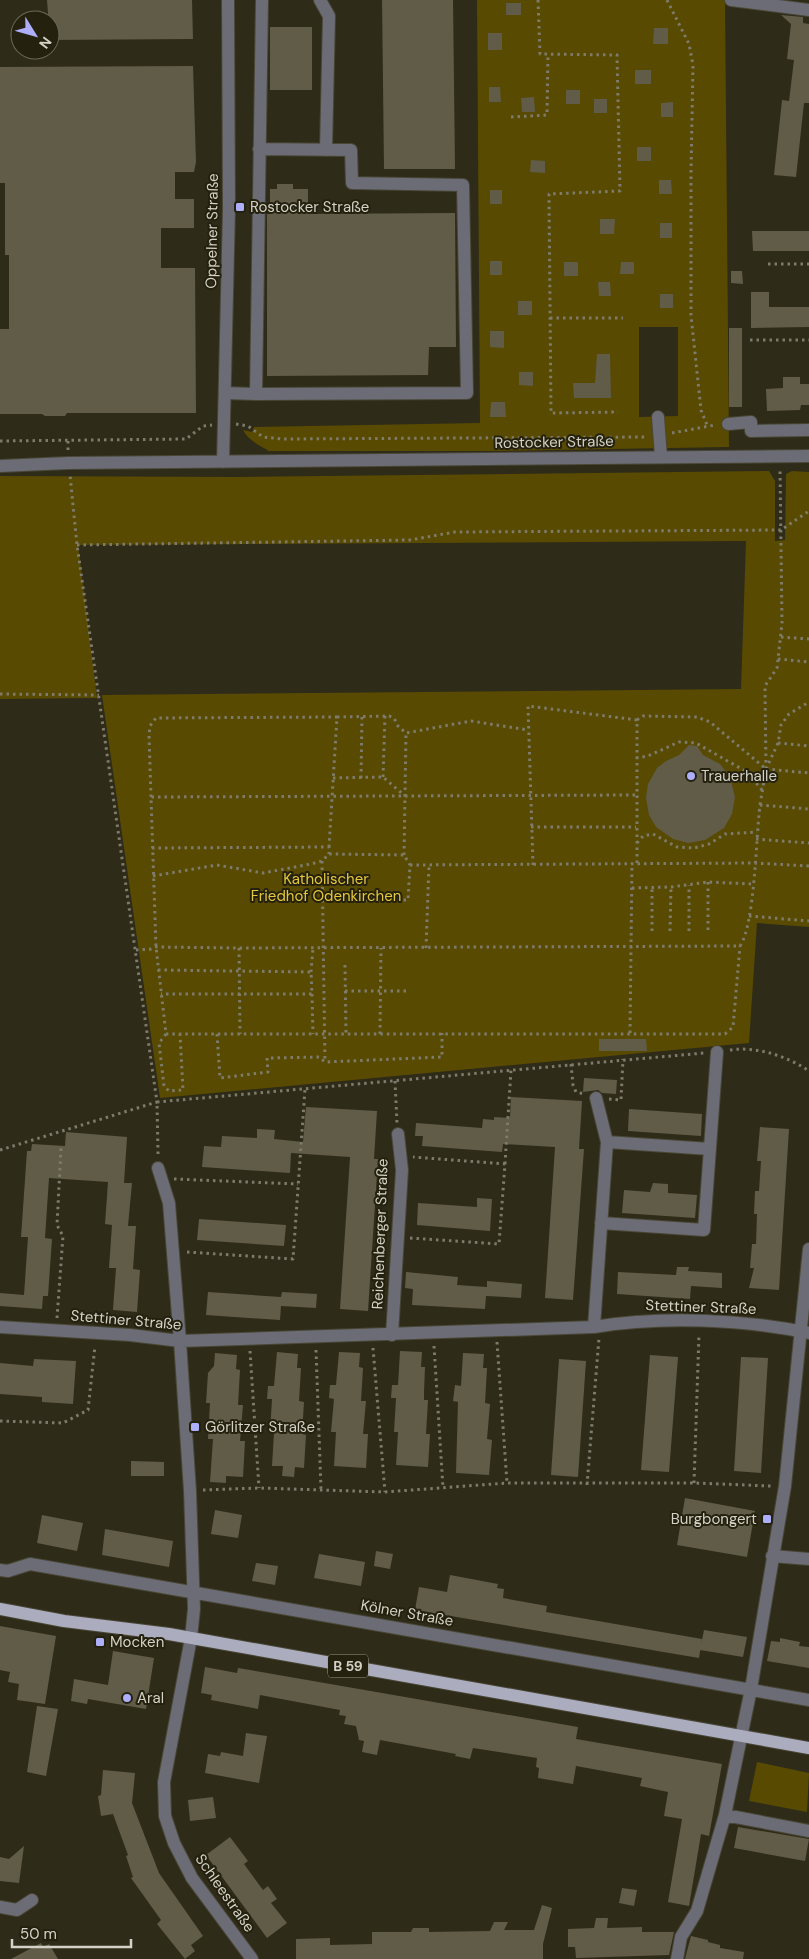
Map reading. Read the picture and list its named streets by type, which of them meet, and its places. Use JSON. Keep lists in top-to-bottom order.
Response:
{
  "streets": {
    "main road": ["B 59"],
    "street": [
      "Oppelner Straße",
      "Rostocker Straße",
      "Reichenberger Straße",
      "Stettiner Straße",
      "Kölner Straße",
      "Schleestraße"
    ]
  },
  "crossings": [
    ["Oppelner Straße", "Rostocker Straße"],
    ["Reichenberger Straße", "Stettiner Straße"],
    ["B 59", "Schleestraße"]
  ],
  "parks": ["Katholischer Friedhof Odenkirchen"],
  "places": {
    "transit": [
      "Rostocker Straße",
      "Görlitzer Straße",
      "Burgbongert",
      "Mocken"
    ],
    "other": ["Trauerhalle", "Aral"]
  },
  "scale_bar": "50 m",
  "north": "bottom right"
}
